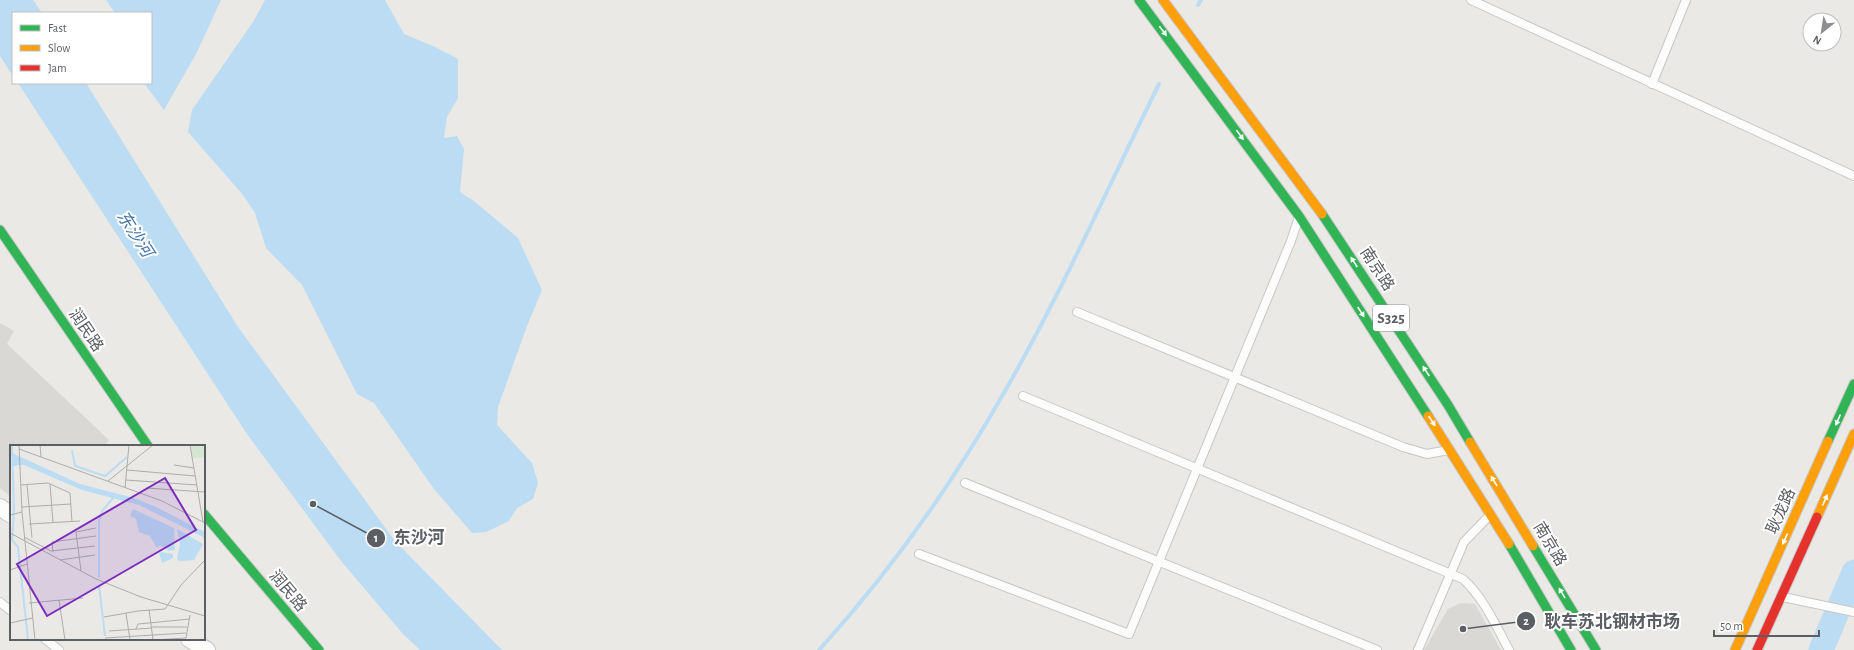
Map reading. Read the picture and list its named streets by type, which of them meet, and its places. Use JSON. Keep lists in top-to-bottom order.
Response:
{
  "streets": {
    "main road": [
      "南京路",
      "S325",
      "润民路",
      "耿龙路"
    ]
  },
  "water": ["东沙河"],
  "places": ["东沙河", "耿车苏北钢材市场"],
  "legend": ["Fast", "Slow", "Jam"],
  "scale_bar": "50 m",
  "north": "bottom left"
}
